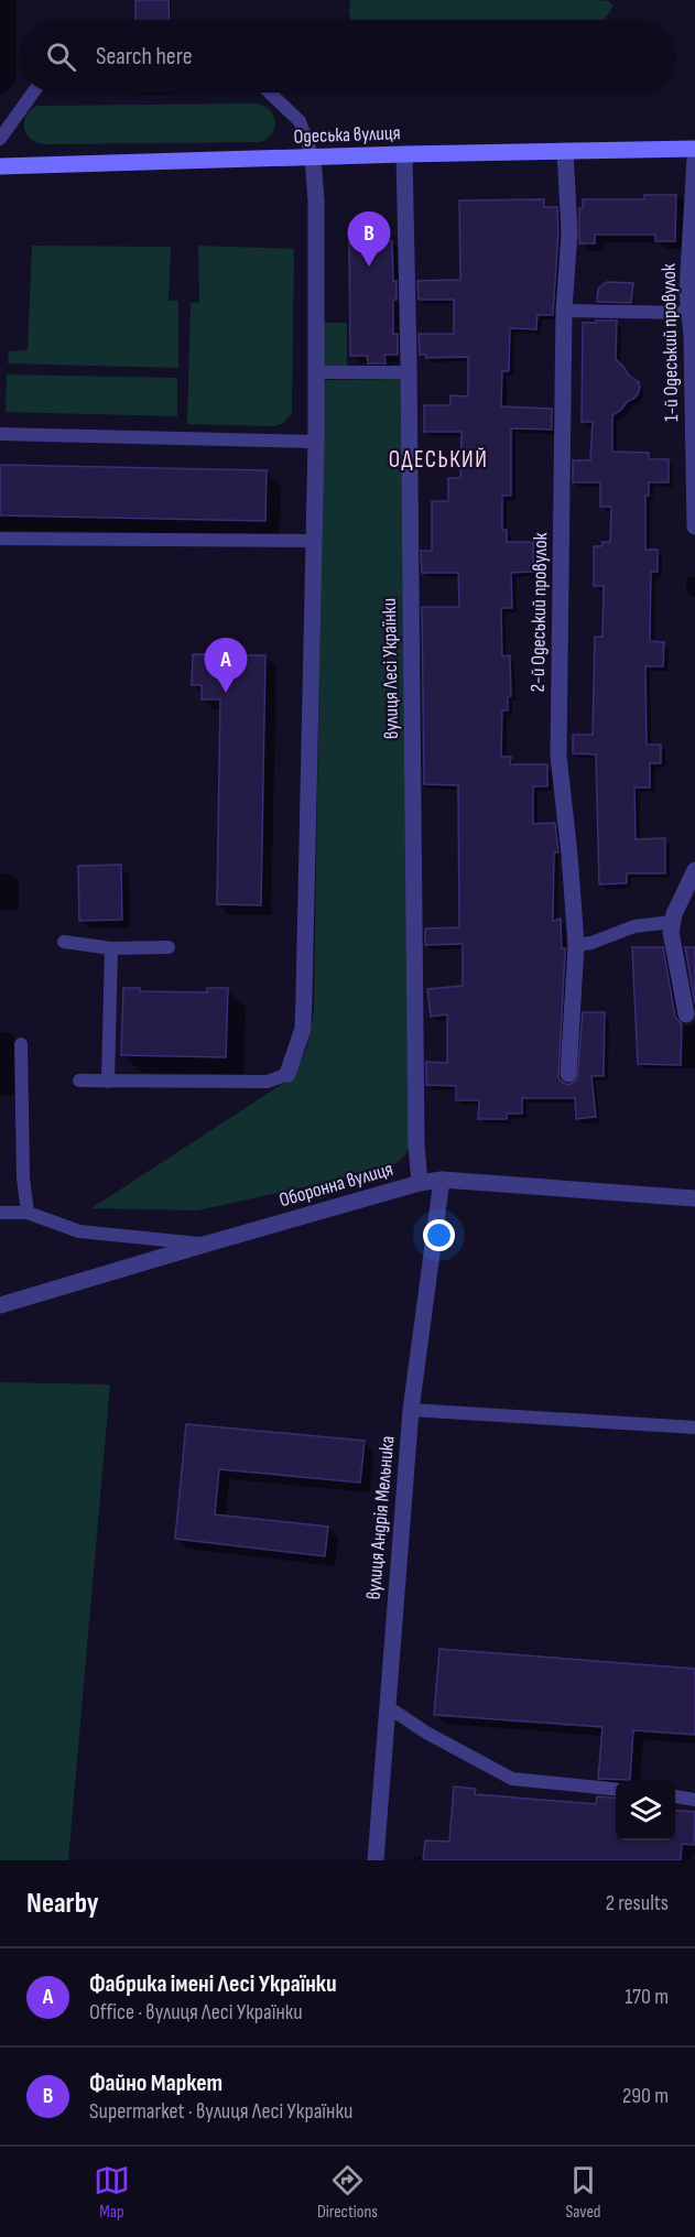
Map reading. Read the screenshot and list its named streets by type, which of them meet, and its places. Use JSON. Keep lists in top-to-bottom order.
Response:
{
  "streets": {
    "main road": ["Одеська вулиця"],
    "street": [
      "1-й Одеський провулок",
      "2-й Одеський провулок",
      "вулиця Лесі Українки",
      "Оборонна вулиця",
      "вулиця Андрія Мельника"
    ]
  },
  "crossings": [
    ["Одеська вулиця", "2-й Одеський провулок"],
    ["Одеська вулиця", "вулиця Лесі Українки"],
    ["вулиця Лесі Українки", "Оборонна вулиця"],
    ["Оборонна вулиця", "вулиця Андрія Мельника"]
  ],
  "districts": ["ОДЕСЬКИЙ"],
  "page": {
    "search": "Search here",
    "pins": ["B", "A"],
    "heading": ["Nearby", "2 results"],
    "list": [
      {
        "mark": "A",
        "name": "Фабрика імені Лесі Українки",
        "note": "Office · вулиця Лесі Українки",
        "value": "170 m"
      },
      {
        "mark": "B",
        "name": "Файно Маркет",
        "note": "Supermarket · вулиця Лесі Українки",
        "value": "290 m"
      }
    ],
    "nav": ["Map", "Directions", "Saved"]
  }
}
